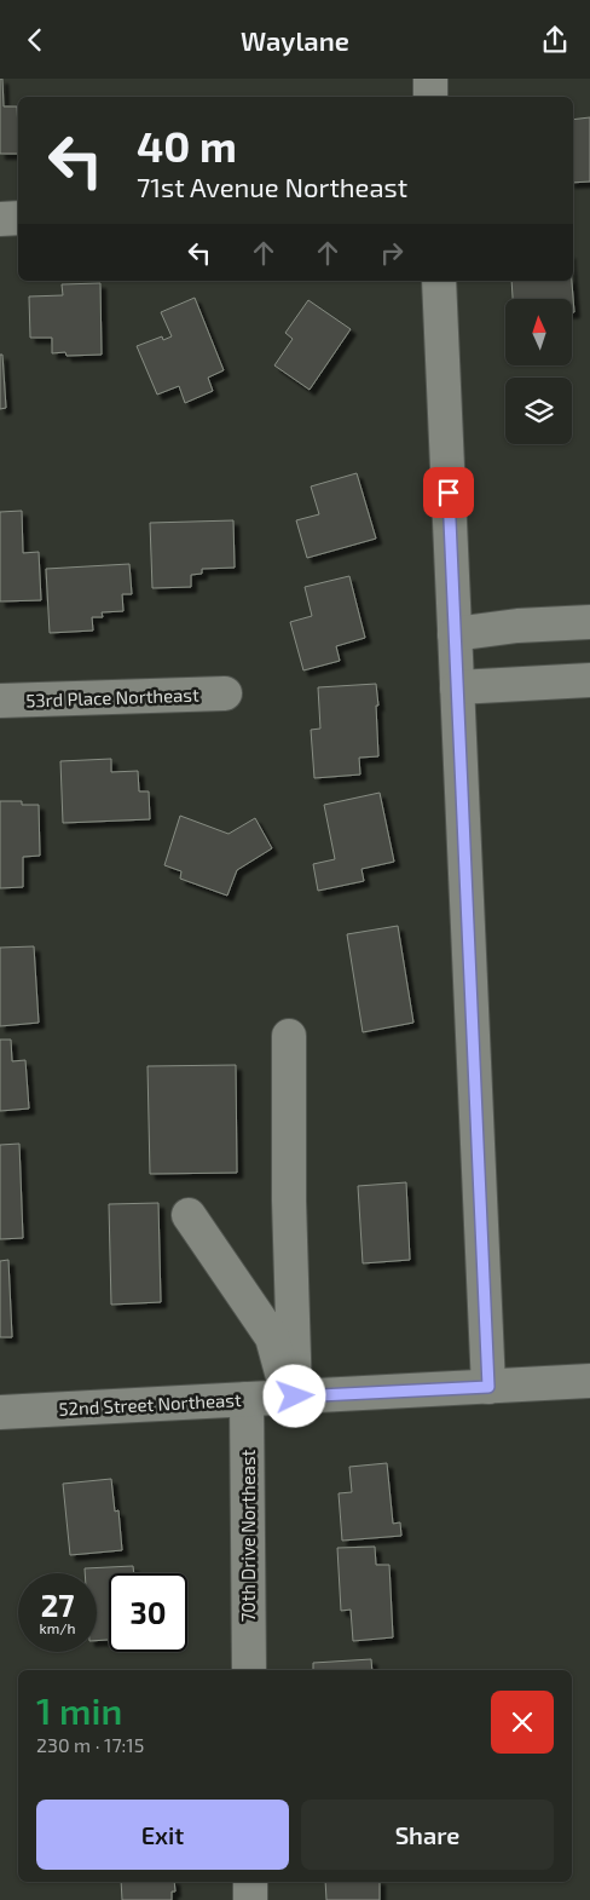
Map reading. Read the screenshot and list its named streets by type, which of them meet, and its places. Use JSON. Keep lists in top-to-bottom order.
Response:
{
  "streets": {
    "street": ["53rd Place Northeast", "52nd Street Northeast", "70th Drive Northeast"]
  },
  "crossings": [
    ["52nd Street Northeast", "70th Drive Northeast"]
  ],
  "north": "top",
  "page": {
    "header": "Waylane",
    "turn": ["40 m", "71st Avenue Northeast"],
    "speed": "27 km/h",
    "limit": "30",
    "heading": ["1 min", "230 m · 17:15"],
    "buttons": ["Exit", "Share"]
  }
}
